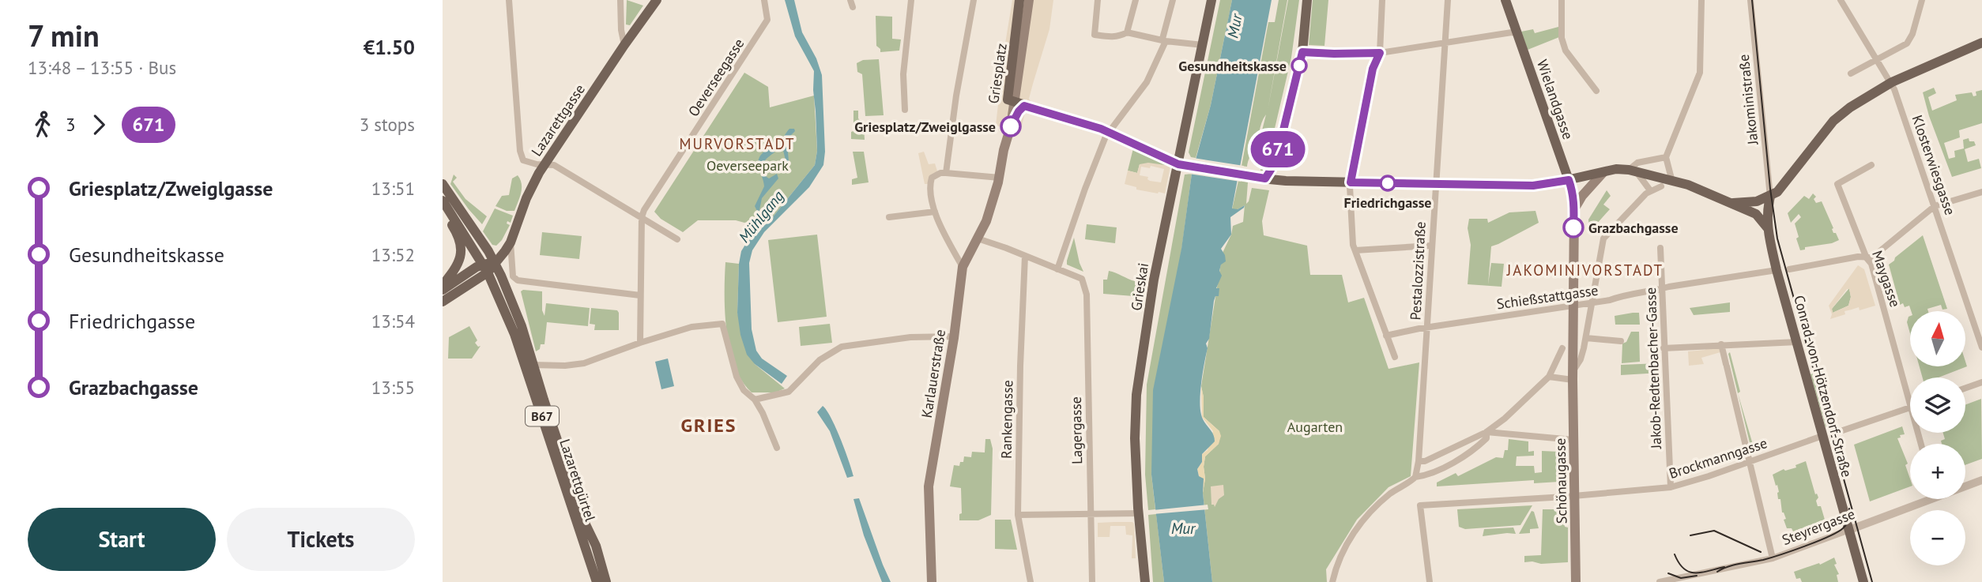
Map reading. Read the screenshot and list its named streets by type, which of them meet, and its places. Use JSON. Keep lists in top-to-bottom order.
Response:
{
  "streets": {
    "main road": [
      "Griesplatz",
      "Wielandgasse",
      "Lazarettgasse",
      "Grieskai",
      "Karlauerstraße",
      "Conrad-von-Hötzendorf-Straße",
      "B67",
      "Lazarettgürtel",
      "Schönaugasse"
    ],
    "street": [
      "Oeverseegasse",
      "Jakoministraße",
      "Klosterwiesgasse",
      "Pestalozzistraße",
      "Maygasse",
      "Schießstattgasse",
      "Jakob-Redtenbacher-Gasse",
      "Rankengasse",
      "Lagergasse",
      "Brockmanngasse",
      "Steyrergasse"
    ]
  },
  "crossings": [
    ["Griesplatz", "Karlauerstraße"],
    ["Wielandgasse", "Schießstattgasse"],
    ["Wielandgasse", "Schönaugasse"],
    ["Jakoministraße", "Conrad-von-Hötzendorf-Straße"],
    ["Lazarettgasse", "B67"],
    ["Lazarettgasse", "Lazarettgürtel"],
    ["Pestalozzistraße", "Schießstattgasse"],
    ["Schießstattgasse", "Jakob-Redtenbacher-Gasse"],
    ["Schießstattgasse", "Conrad-von-Hötzendorf-Straße"],
    ["Schießstattgasse", "Schönaugasse"],
    ["Jakob-Redtenbacher-Gasse", "Brockmanngasse"],
    ["Conrad-von-Hötzendorf-Straße", "Brockmanngasse"],
    ["Conrad-von-Hötzendorf-Straße", "Steyrergasse"],
    ["B67", "Lazarettgürtel"],
    ["Brockmanngasse", "Schönaugasse"]
  ],
  "districts": ["MURVORSTADT", "JAKOMINIVORSTADT", "GRIES"],
  "water": ["Mur", "Mühlgang"],
  "parks": ["Oeverseepark", "Augarten"],
  "places": [
    "Gesundheitskasse",
    "Griesplatz/Zweiglgasse",
    "Friedrichgasse",
    "Grazbachgasse"
  ],
  "lines": ["bus line 671"],
  "north": "top",
  "page": {
    "heading": ["7 min", "13:48 – 13:55 · Bus", "€1.50"],
    "on_map": "671",
    "legs": ["3", "671", "3 stops"],
    "list": [
      {
        "name": "Griesplatz/Zweiglgasse",
        "value": "13:51"
      },
      {
        "name": "Gesundheitskasse",
        "value": "13:52"
      },
      {
        "name": "Friedrichgasse",
        "value": "13:54"
      },
      {
        "name": "Grazbachgasse",
        "value": "13:55"
      }
    ],
    "map_buttons": ["+", "−"],
    "buttons": ["Start", "Tickets"]
  }
}
